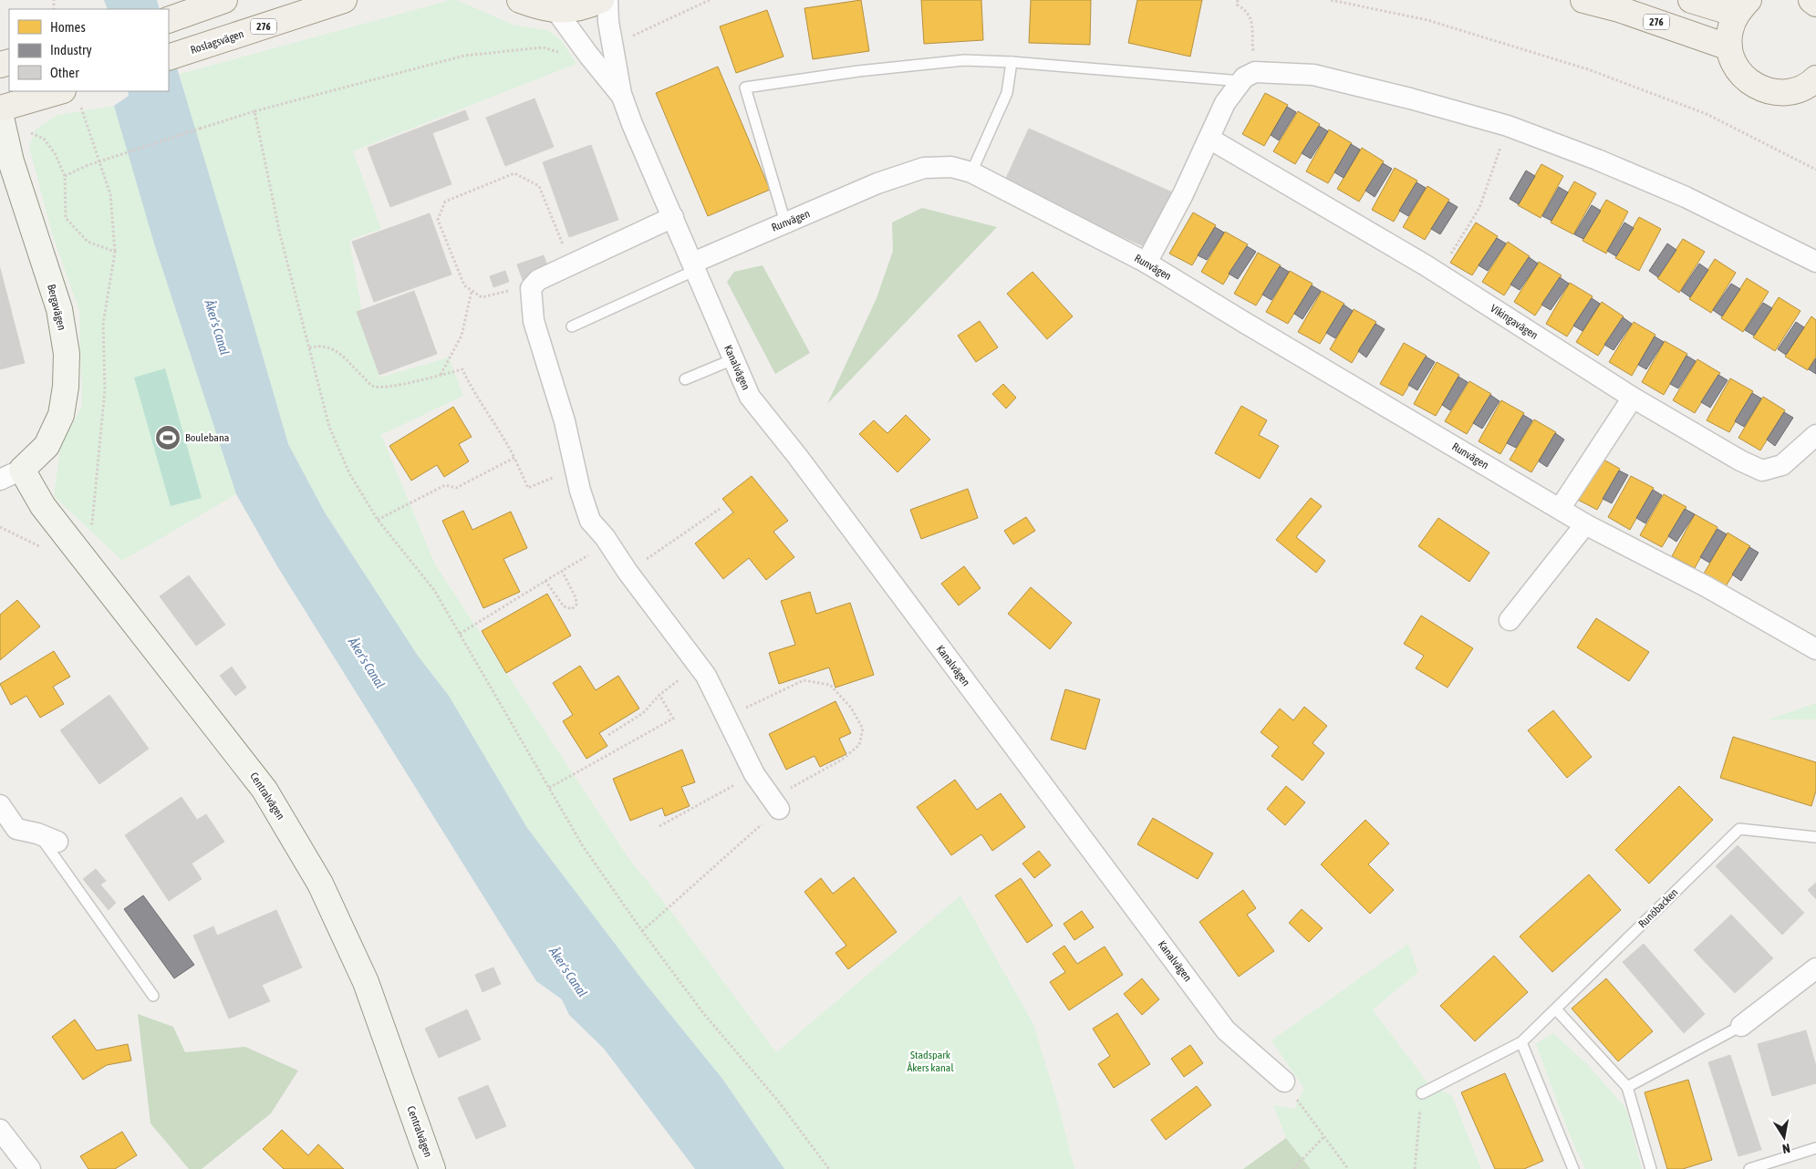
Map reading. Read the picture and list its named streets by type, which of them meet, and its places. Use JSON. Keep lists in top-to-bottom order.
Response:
{
  "streets": {
    "main road": ["276", "Roslagsvägen"],
    "street": [
      "Runvägen",
      "Bergavägen",
      "Vikingavägen",
      "Kanalvägen",
      "Centralvägen"
    ],
    "lane": ["Runöbacken"]
  },
  "crossings": [
    ["Runvägen", "Kanalvägen"],
    ["Bergavägen", "Centralvägen"]
  ],
  "water": ["Åker's Canal"],
  "parks": ["Stadspark Åkers kanal"],
  "places": {
    "sports": ["Boulebana"]
  },
  "legend": ["Homes", "Industry", "Other"],
  "north": "bottom"
}
